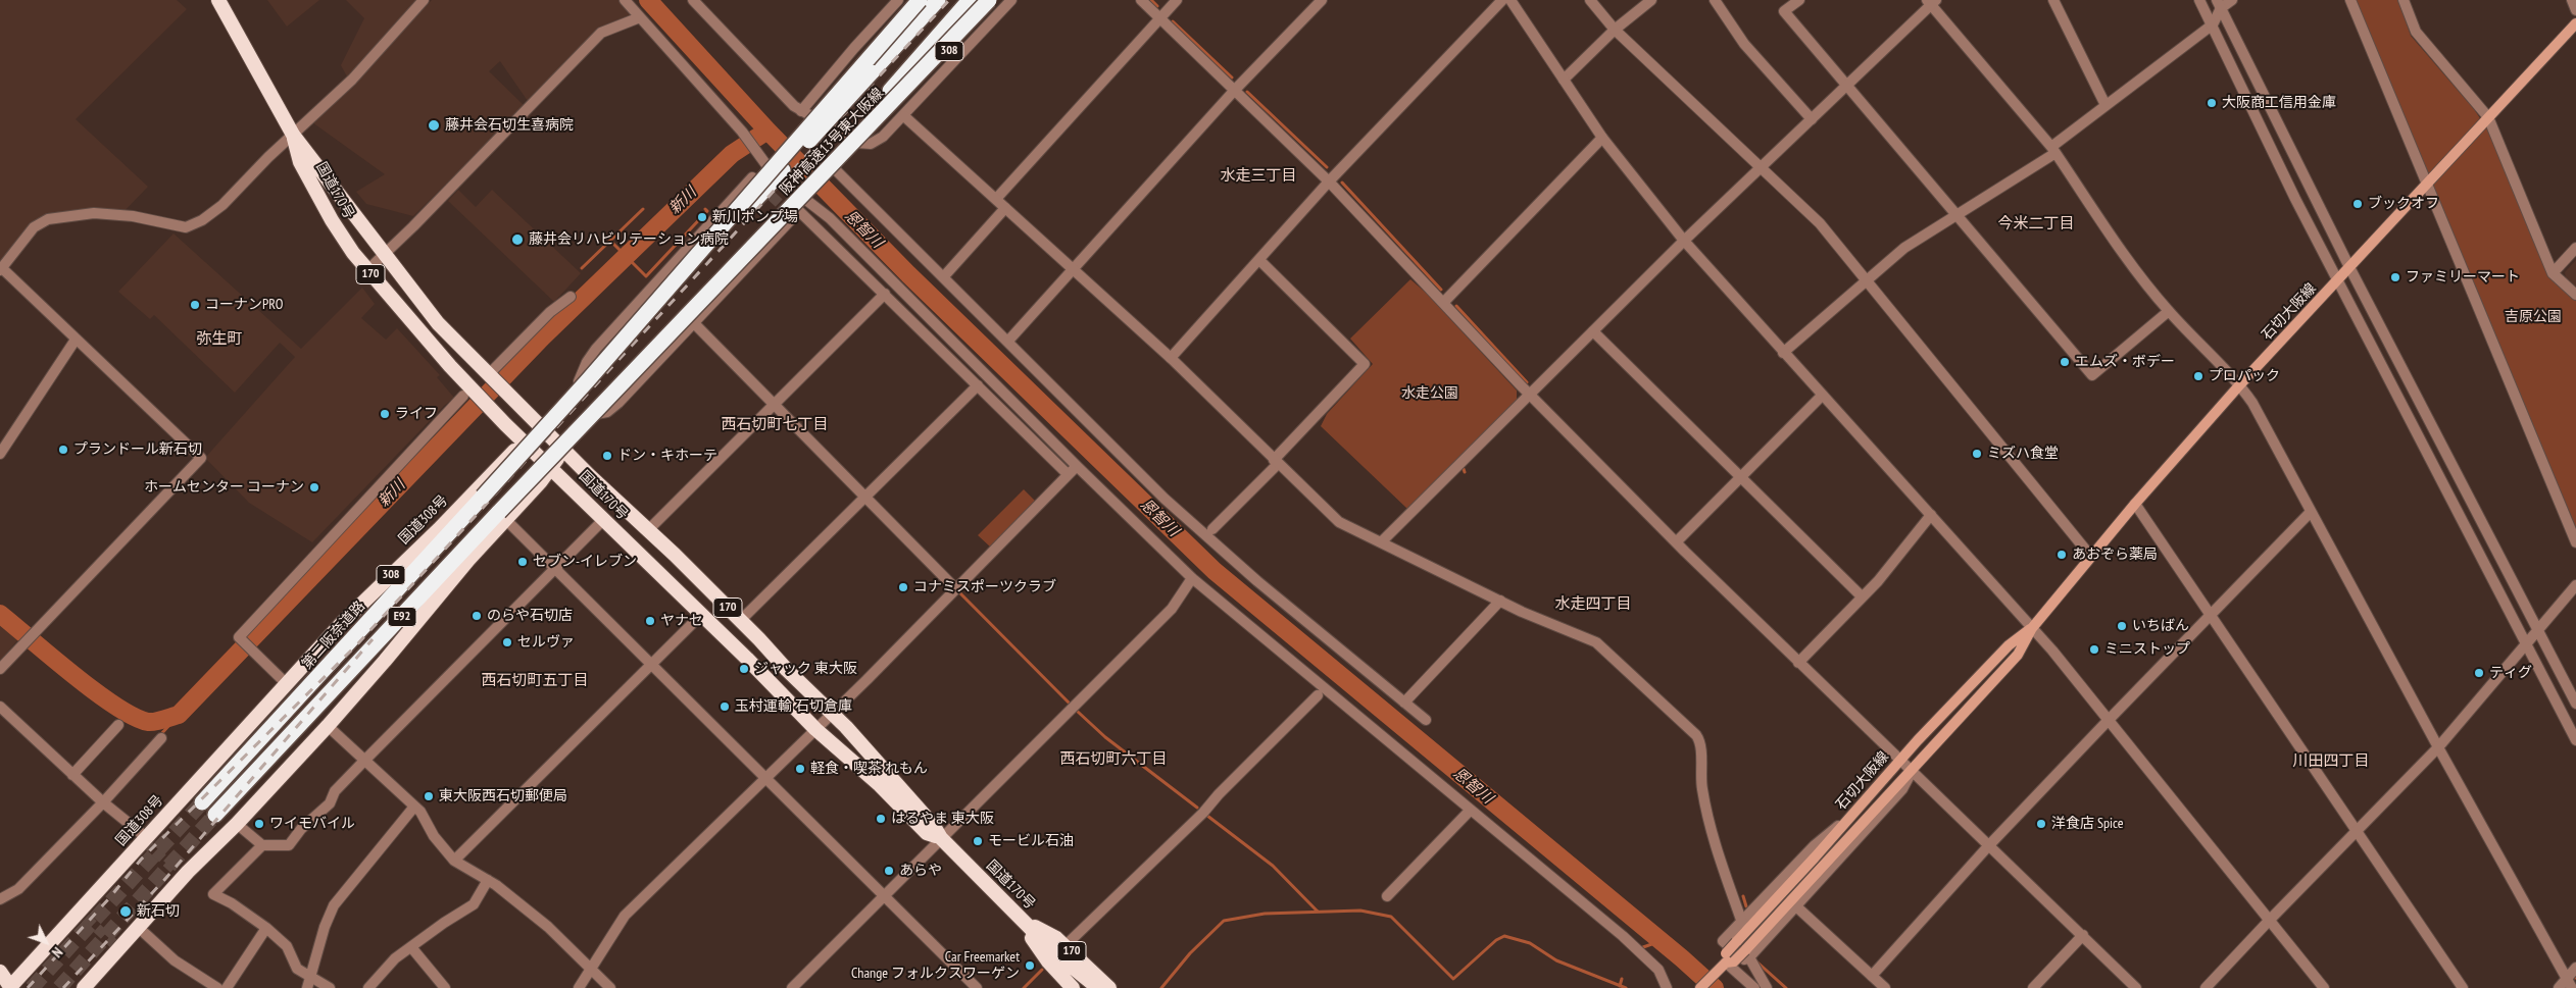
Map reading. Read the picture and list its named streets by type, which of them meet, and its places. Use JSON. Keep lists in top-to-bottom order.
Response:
{
  "streets": {
    "highway": [
      "308",
      "阪神高速13号東大阪線",
      "国道170号",
      "170",
      "国道308号",
      "E92",
      "第二阪奈道路"
    ],
    "main road": ["石切大阪線"]
  },
  "crossings": [
    ["阪神高速13号東大阪線", "国道170号"],
    ["阪神高速13号東大阪線", "国道308号"],
    ["阪神高速13号東大阪線", "E92"],
    ["阪神高速13号東大阪線", "第二阪奈道路"],
    ["国道170号", "170"],
    ["国道170号", "国道308号"],
    ["国道170号", "E92"],
    ["国道170号", "第二阪奈道路"],
    ["国道308号", "第二阪奈道路"]
  ],
  "districts": [
    "水走三丁目",
    "今米二丁目",
    "弥生町",
    "西石切町七丁目",
    "水走四丁目",
    "西石切町五丁目",
    "西石切町六丁目",
    "川田四丁目"
  ],
  "water": ["新川", "恩智川"],
  "parks": ["吉原公園", "水走公園"],
  "places": [
    "大阪商工信用金庫",
    "藤井会石切生喜病院",
    "ブックオフ",
    "新川ポンプ場",
    "藤井会リハビリテーション病院",
    "ファミリーマート",
    "コーナンPRO",
    "エムズ・ボデー",
    "プロパック",
    "ライフ",
    "プランドール新石切",
    "ミズハ食堂",
    "ドン・キホーテ",
    "ホームセンター コーナン",
    "あおぞら薬局",
    "セブン-イレブン",
    "コナミスポーツクラブ",
    "のらや石切店",
    "ヤナセ",
    "いちばん",
    "セルヴァ",
    "ミニストップ",
    "ジャック 東大阪",
    "ティグ",
    "玉村運輸 石切倉庫",
    "軽食・喫茶 れもん",
    "東大阪西石切郵便局",
    "はるやま 東大阪",
    "ワイモバイル",
    "洋食店 Spice",
    "モービル石油",
    "あらや",
    "新石切",
    "Car Freemarket Change フォルクスワーゲン"
  ],
  "north": "bottom right"
}
